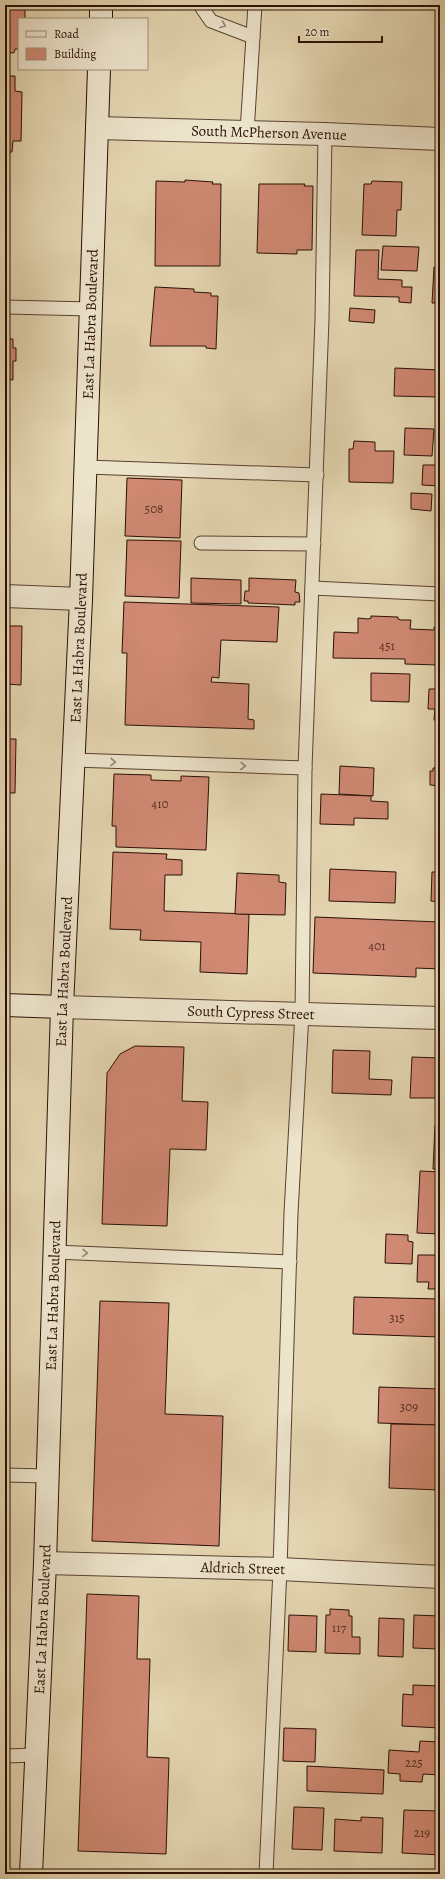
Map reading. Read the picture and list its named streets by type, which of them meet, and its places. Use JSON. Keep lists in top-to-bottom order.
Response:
{
  "streets": {
    "main road": [
      "South McPherson Avenue",
      "East La Habra Boulevard",
      "South Cypress Street",
      "Aldrich Street"
    ]
  },
  "crossings": [
    ["South McPherson Avenue", "East La Habra Boulevard"],
    ["East La Habra Boulevard", "South Cypress Street"],
    ["East La Habra Boulevard", "Aldrich Street"]
  ],
  "house_numbers": [
    "508",
    "451",
    "410",
    "401",
    "315",
    "309",
    "117",
    "225",
    "219"
  ],
  "legend": ["Road", "Building"],
  "scale_bar": "20 m"
}
